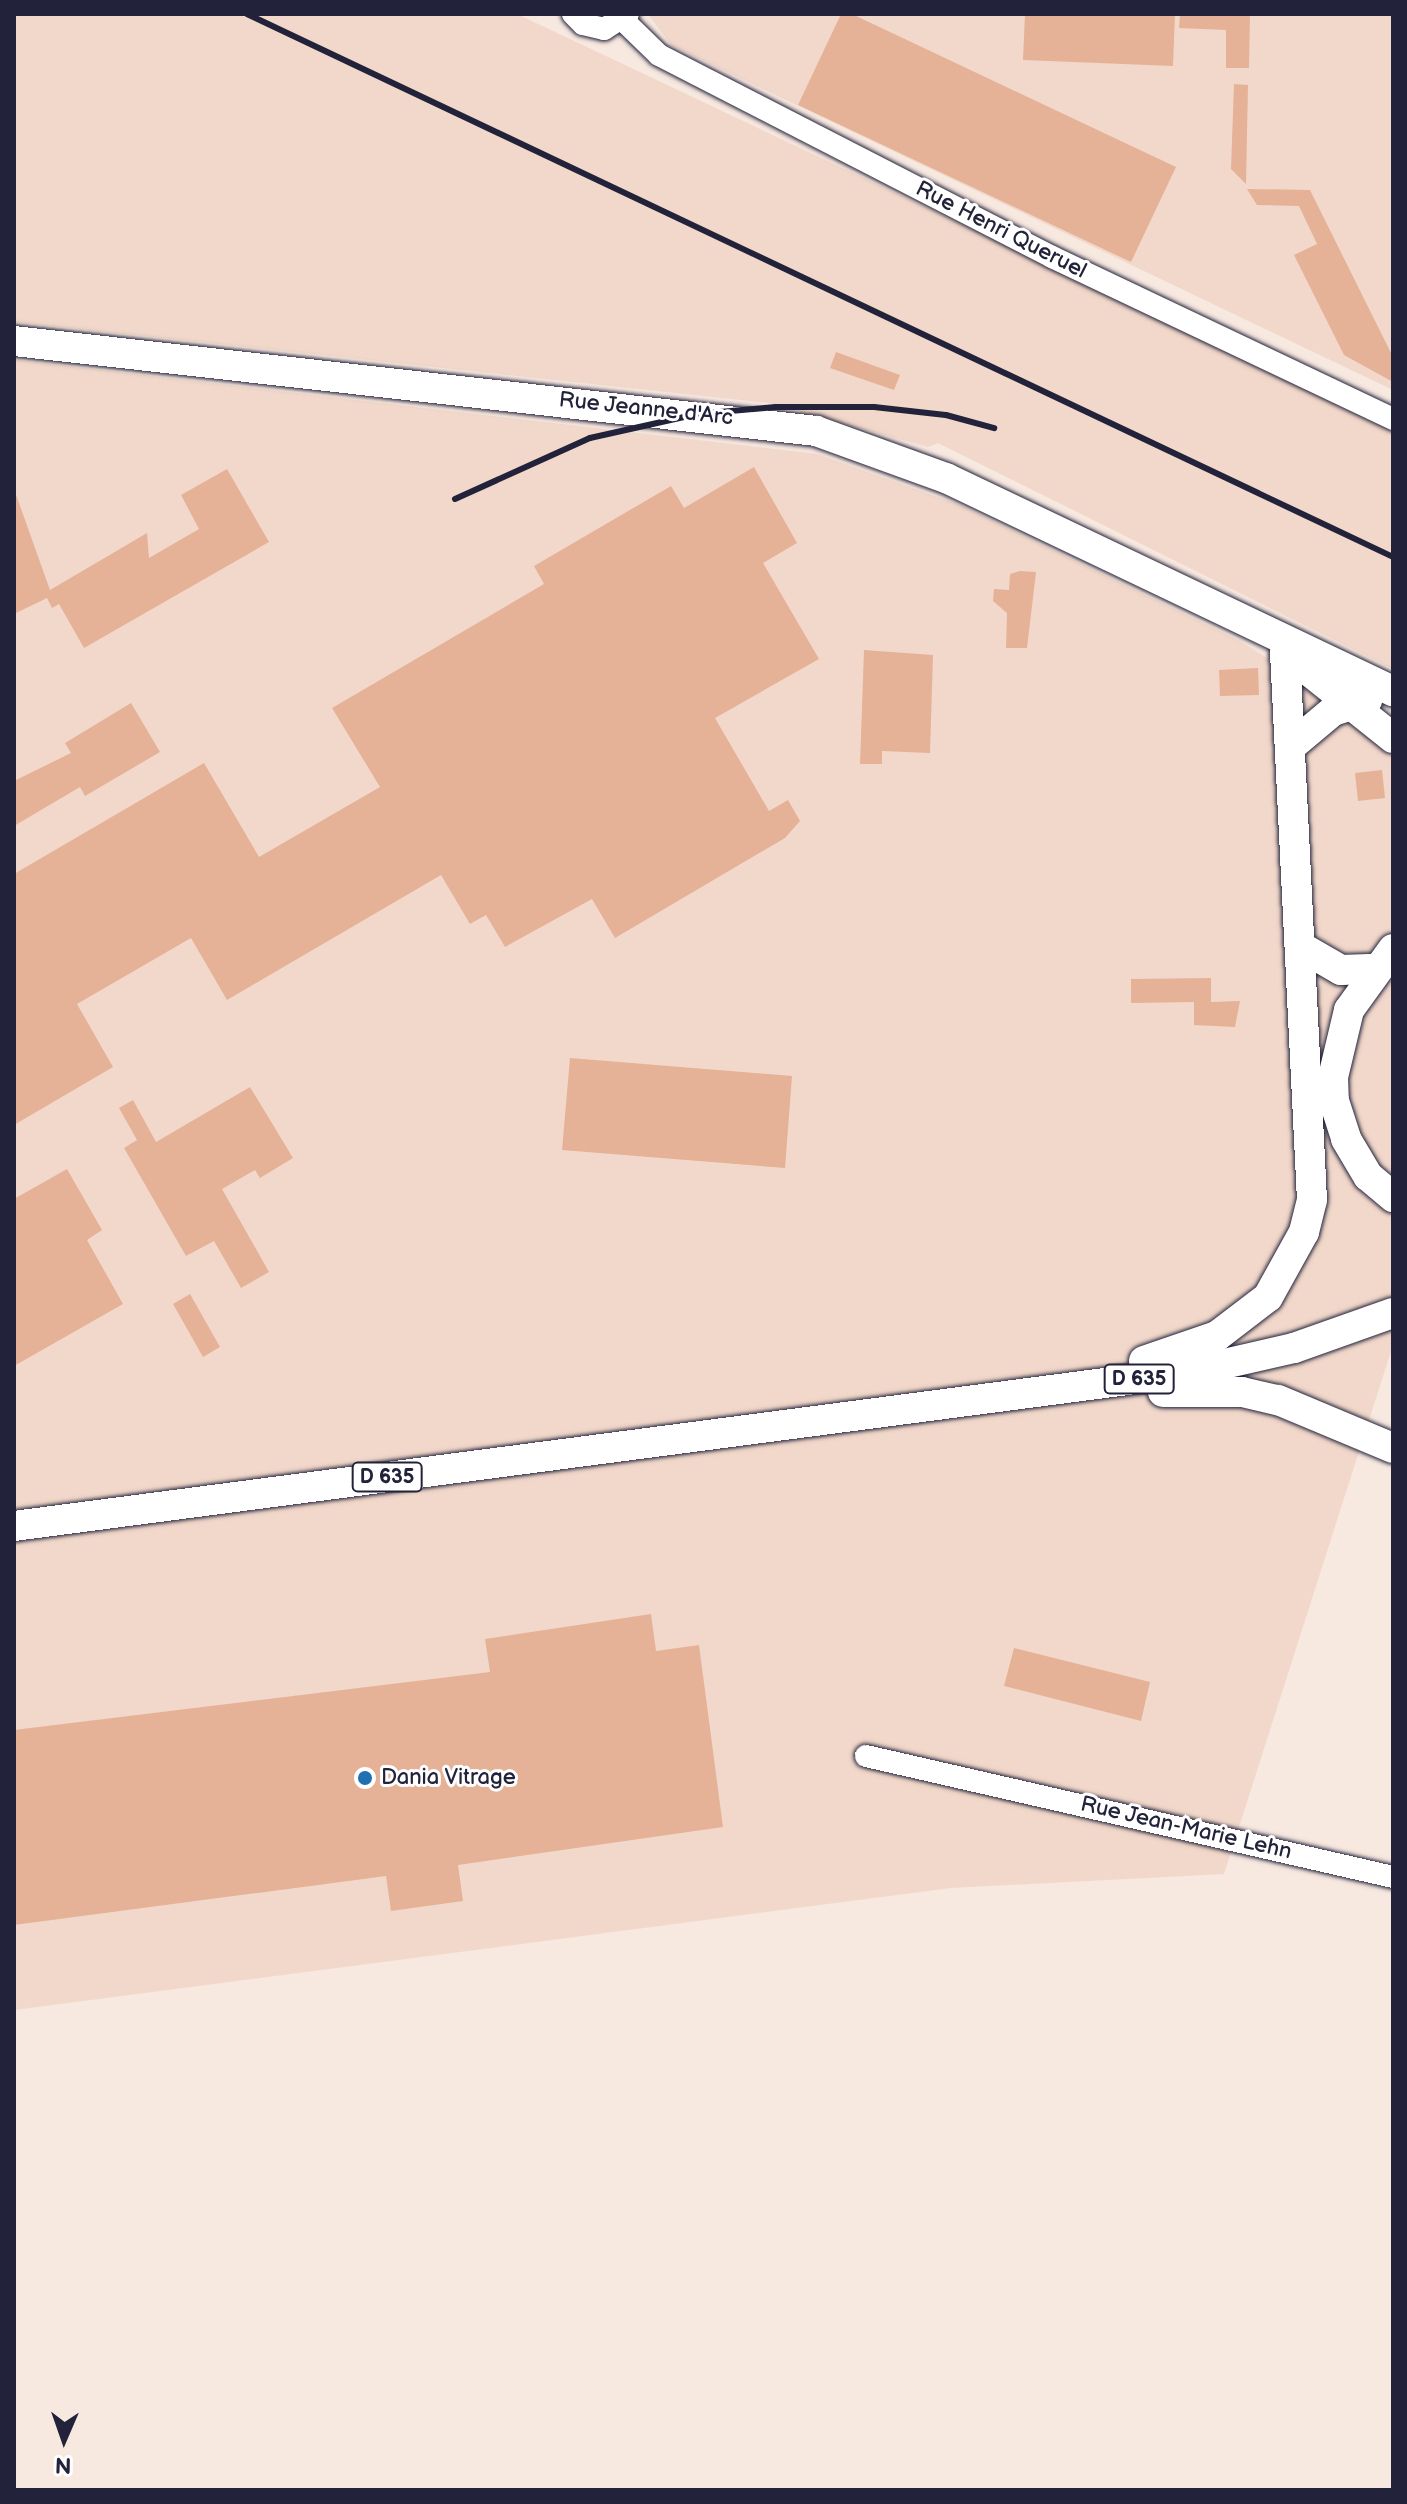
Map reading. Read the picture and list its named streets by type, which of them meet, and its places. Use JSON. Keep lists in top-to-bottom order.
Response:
{
  "streets": {
    "main road": ["Rue Jeanne d'Arc", "D 635"],
    "street": ["Rue Henri Queruel", "Rue Jean-Marie Lehn"]
  },
  "places": ["Dania Vitrage"],
  "north": "bottom"
}
